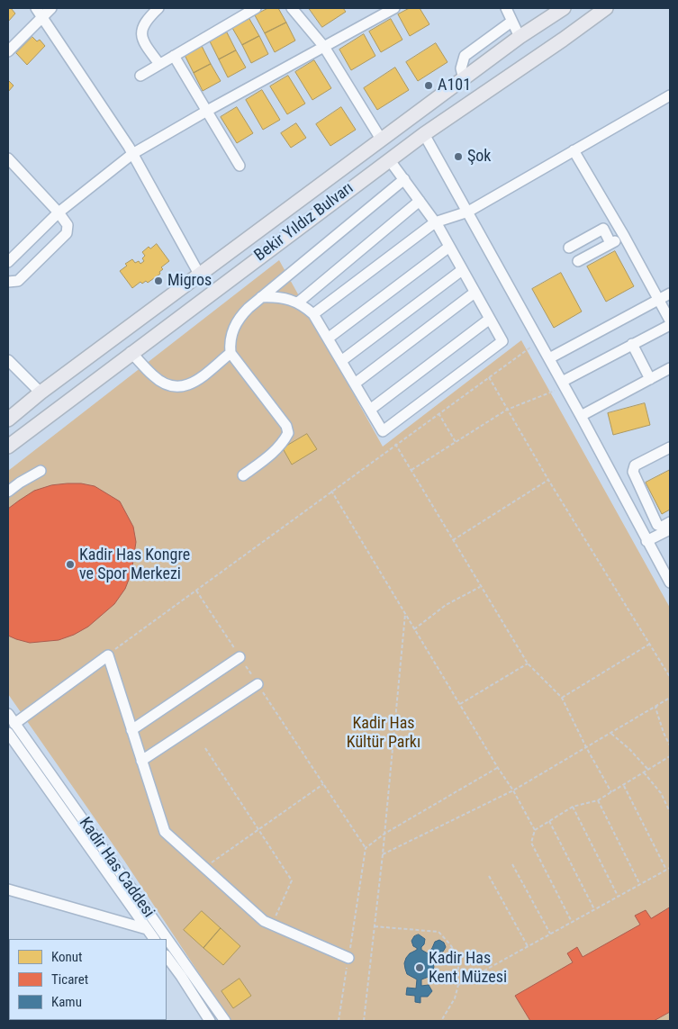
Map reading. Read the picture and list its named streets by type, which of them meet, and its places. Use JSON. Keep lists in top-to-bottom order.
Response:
{
  "streets": {
    "main road": ["Bekir Yıldız Bulvarı"],
    "street": ["Kadir Has Caddesi"]
  },
  "parks": ["Kadir Has Kültür Parkı"],
  "places": [
    "A101",
    "Şok",
    "Migros",
    "Kadir Has Kongre ve Spor Merkezi",
    "Kadir Has Kent Müzesi"
  ],
  "legend": ["Konut", "Ticaret", "Kamu"]
}
